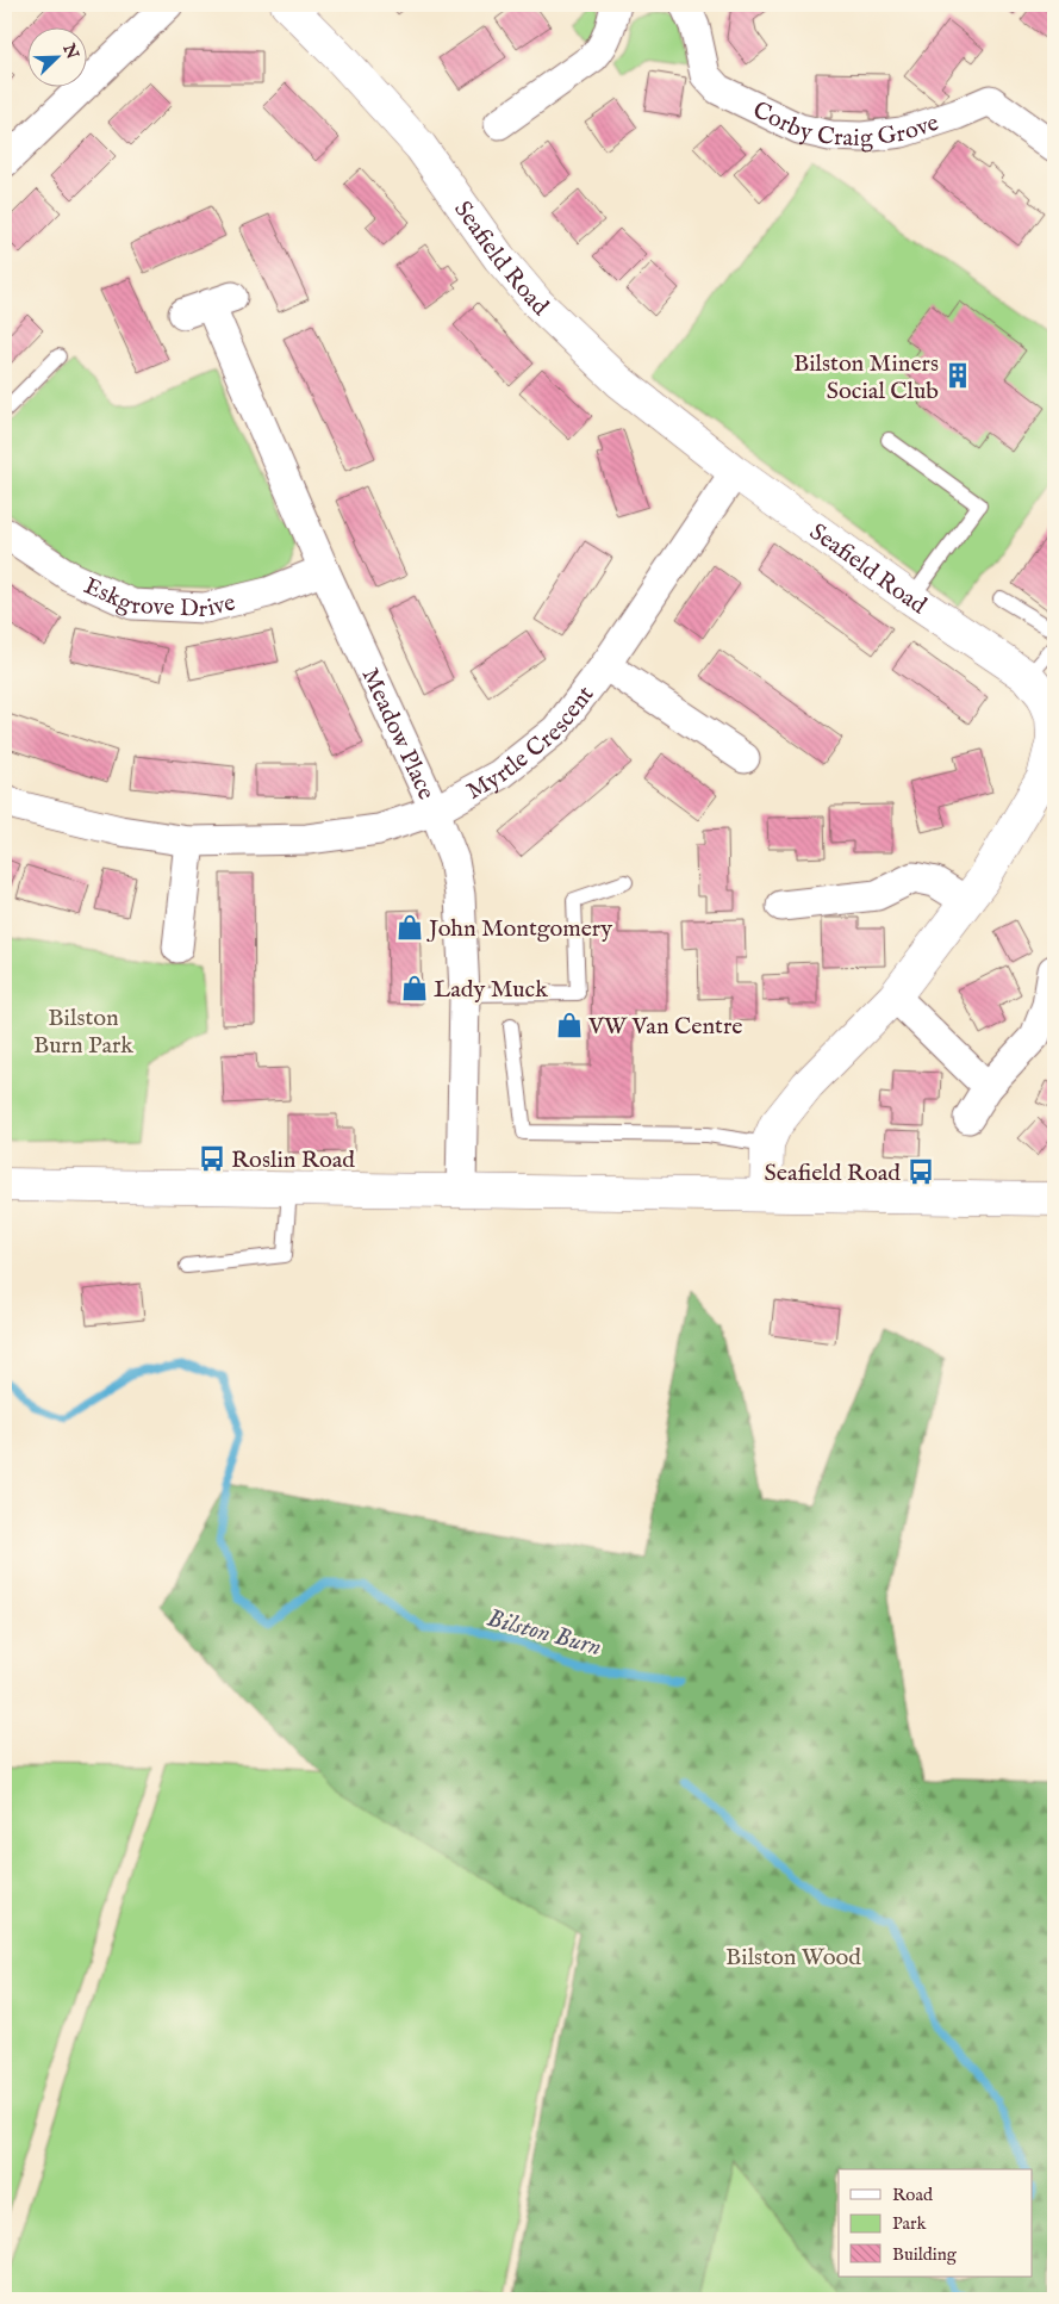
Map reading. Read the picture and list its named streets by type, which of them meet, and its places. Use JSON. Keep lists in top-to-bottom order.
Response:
{
  "streets": {
    "street": [
      "Corby Craig Grove",
      "Seafield Road",
      "Eskgrove Drive",
      "Meadow Place",
      "Myrtle Crescent"
    ]
  },
  "crossings": [
    ["Seafield Road", "Myrtle Crescent"],
    ["Eskgrove Drive", "Meadow Place"],
    ["Meadow Place", "Myrtle Crescent"]
  ],
  "water": ["Bilston Burn"],
  "parks": ["Bilston Burn Park", "Bilston Wood"],
  "places": {
    "building": ["Bilston Miners Social Club"],
    "shop": ["John Montgomery", "Lady Muck", "VW Van Centre"],
    "bus stop": ["Roslin Road", "Seafield Road"]
  },
  "legend": ["Road", "Park", "Building"],
  "north": "top right"
}
